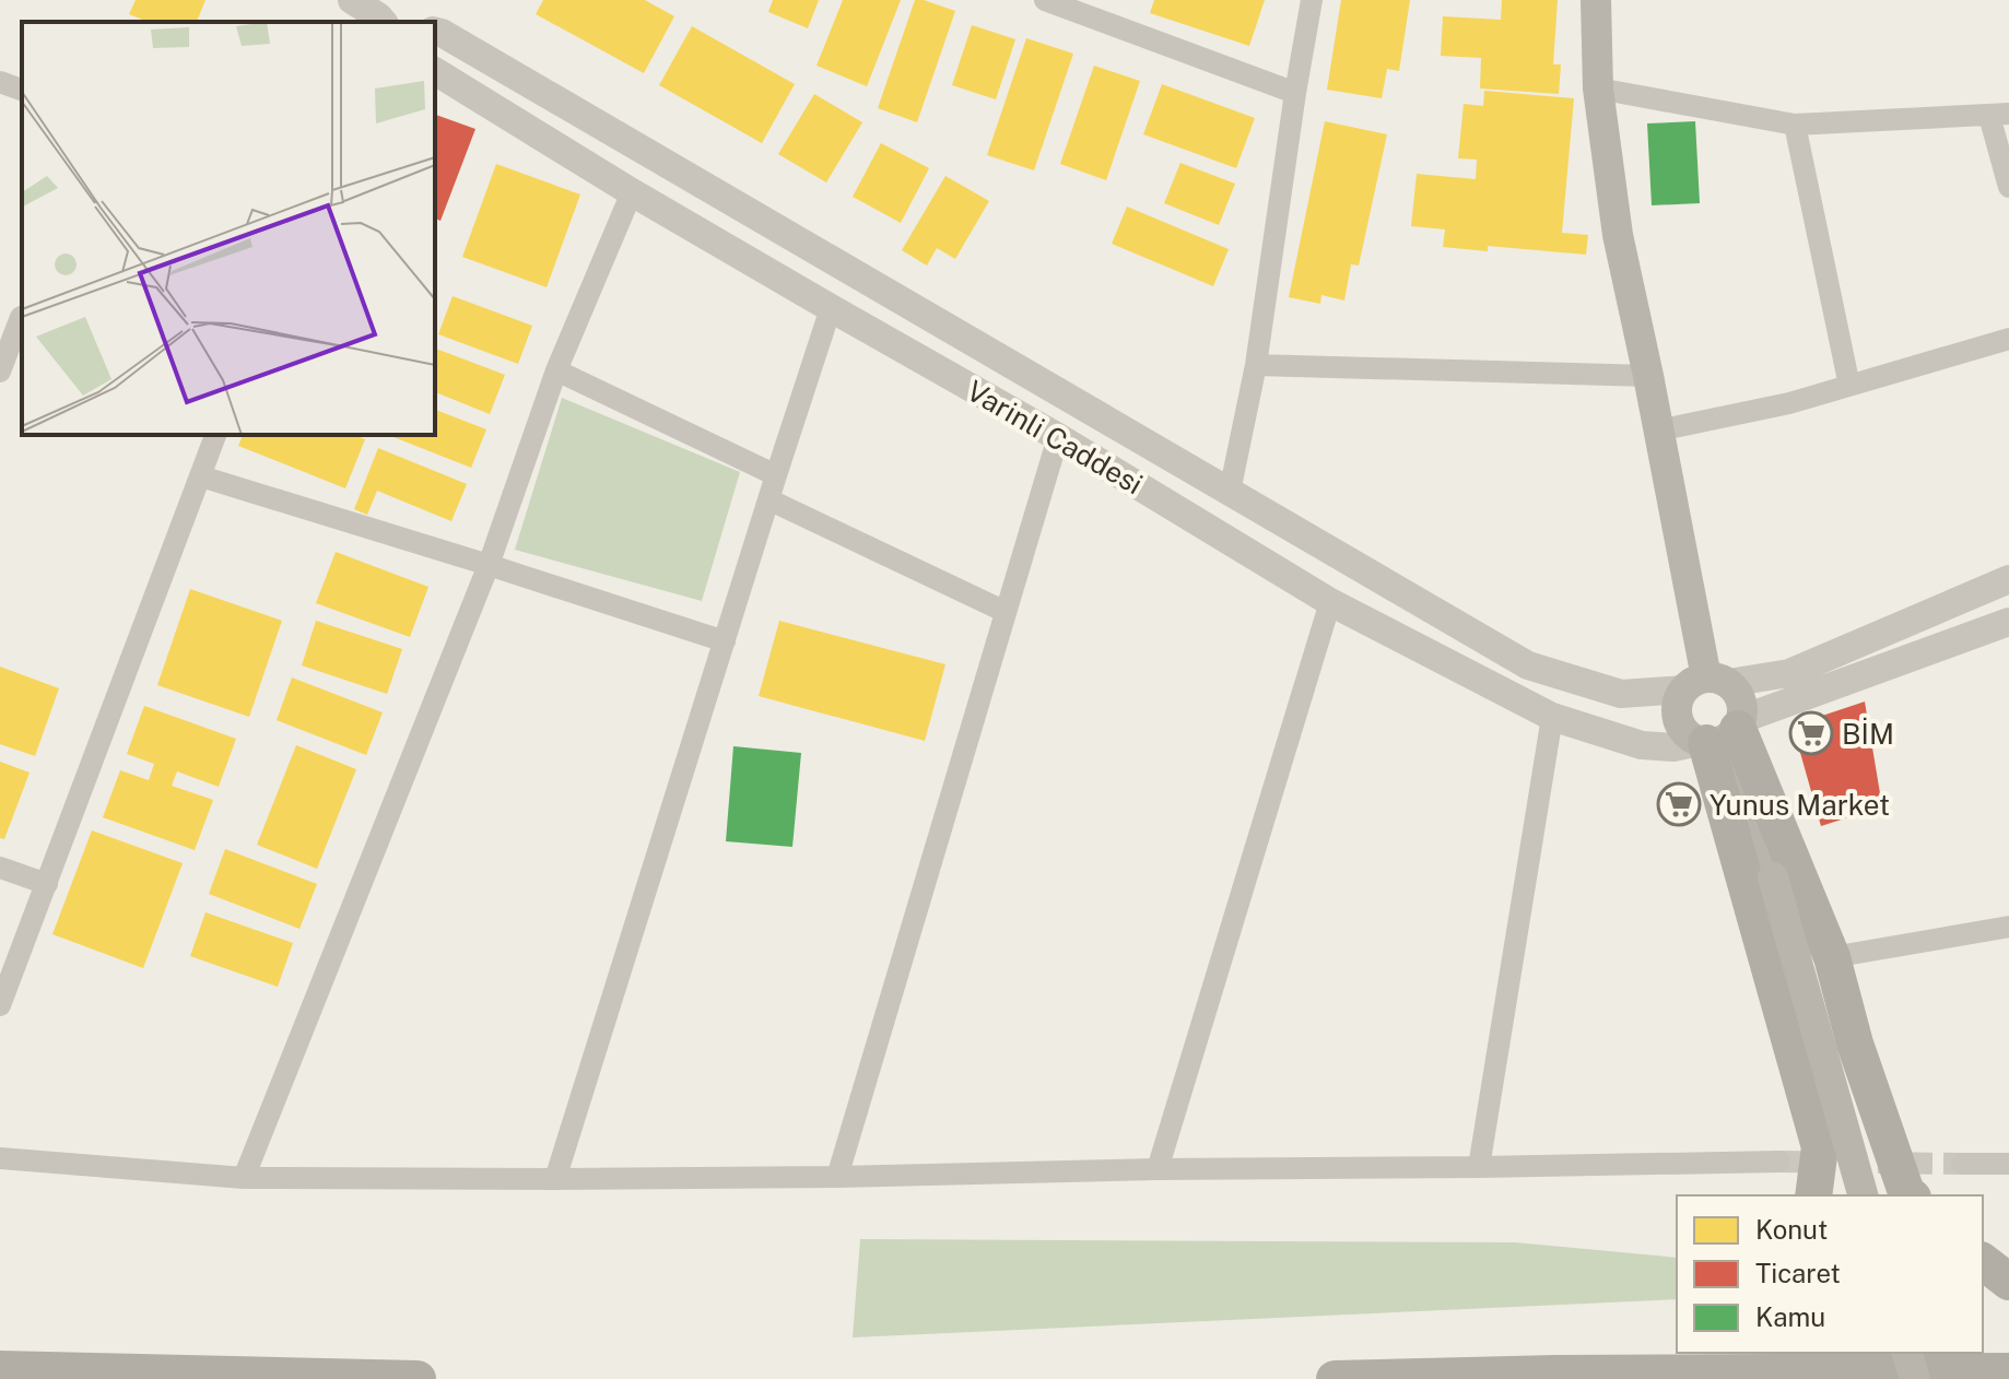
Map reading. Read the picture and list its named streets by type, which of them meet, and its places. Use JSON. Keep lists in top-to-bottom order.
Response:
{
  "streets": {
    "street": ["Varinli Caddesi"]
  },
  "places": {
    "supermarket": ["BİM", "Yunus Market"]
  },
  "legend": ["Konut", "Ticaret", "Kamu"]
}
